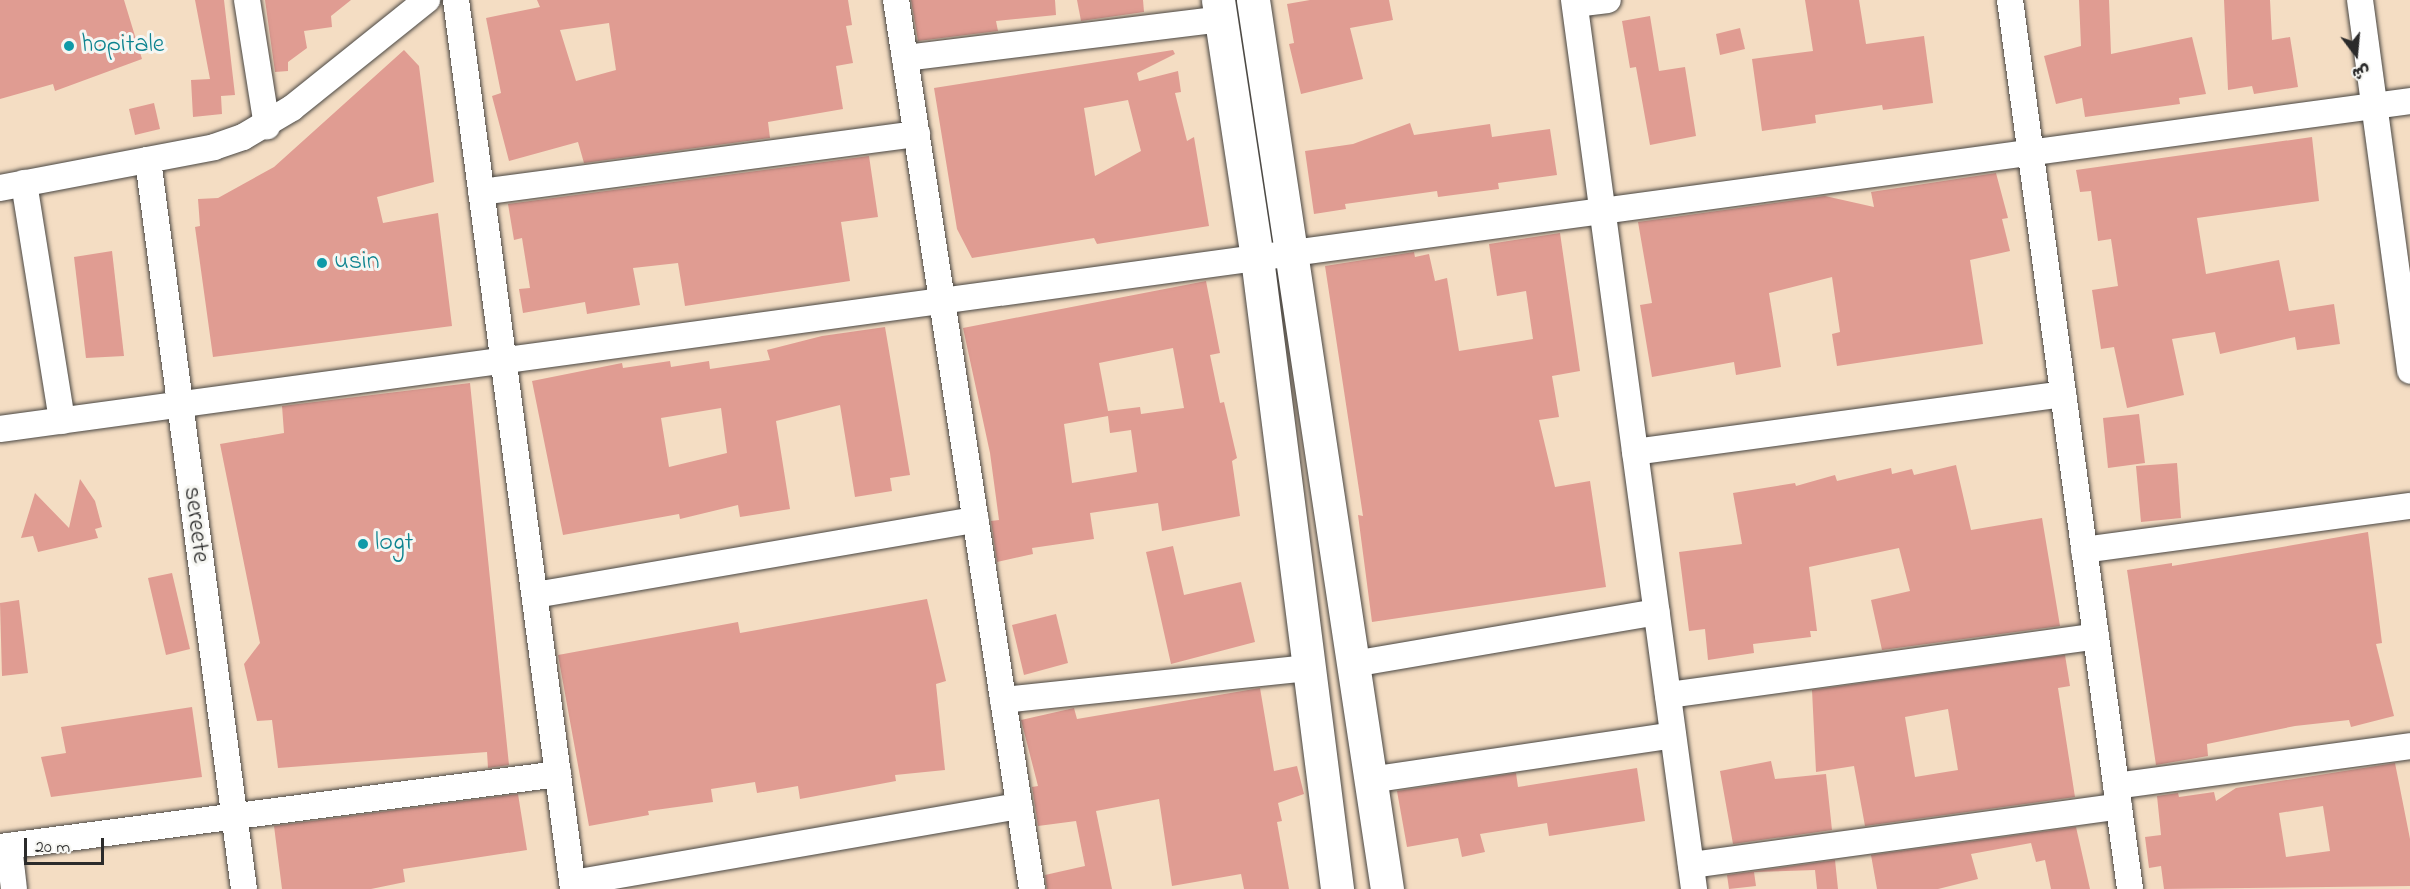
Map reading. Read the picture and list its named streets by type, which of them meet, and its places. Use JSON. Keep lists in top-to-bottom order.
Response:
{
  "streets": {
    "street": ["sereete"]
  },
  "places": ["hopitale", "usin", "logt"],
  "scale_bar": "20 m",
  "north": "bottom"
}
